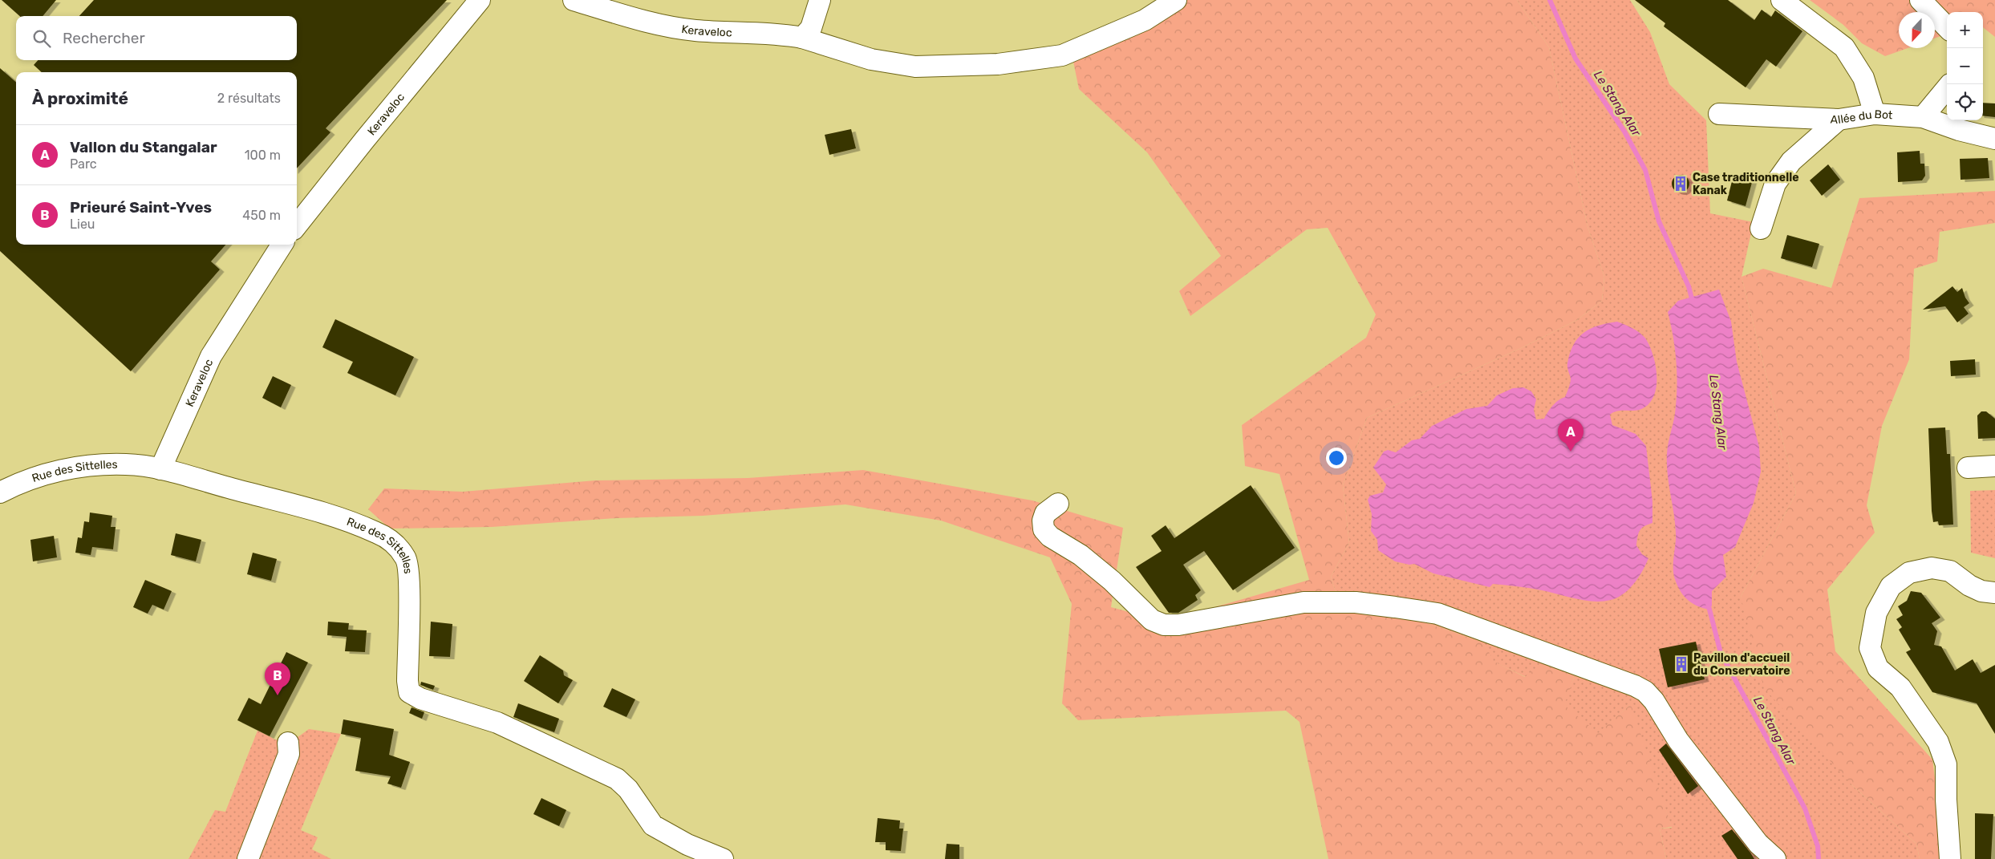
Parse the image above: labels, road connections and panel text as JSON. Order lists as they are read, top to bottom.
{
  "streets": {
    "street": ["Keraveloc", "Allée du Bot", "Rue des Sittelles"]
  },
  "crossings": [
    ["Keraveloc", "Rue des Sittelles"]
  ],
  "water": ["Le Stang Alar"],
  "places": {
    "building": ["Case traditionnelle Kanak", "Pavillon d'accueil du Conservatoire"]
  },
  "north": "bottom",
  "page": {
    "map_buttons": ["+", "−"],
    "search": "Rechercher",
    "heading": ["À proximité", "2 résultats"],
    "list": [
      {
        "mark": "A",
        "name": "Vallon du Stangalar",
        "note": "Parc",
        "value": "100 m"
      },
      {
        "mark": "B",
        "name": "Prieuré Saint-Yves",
        "note": "Lieu",
        "value": "450 m"
      }
    ],
    "pins": ["A", "B"]
  }
}
